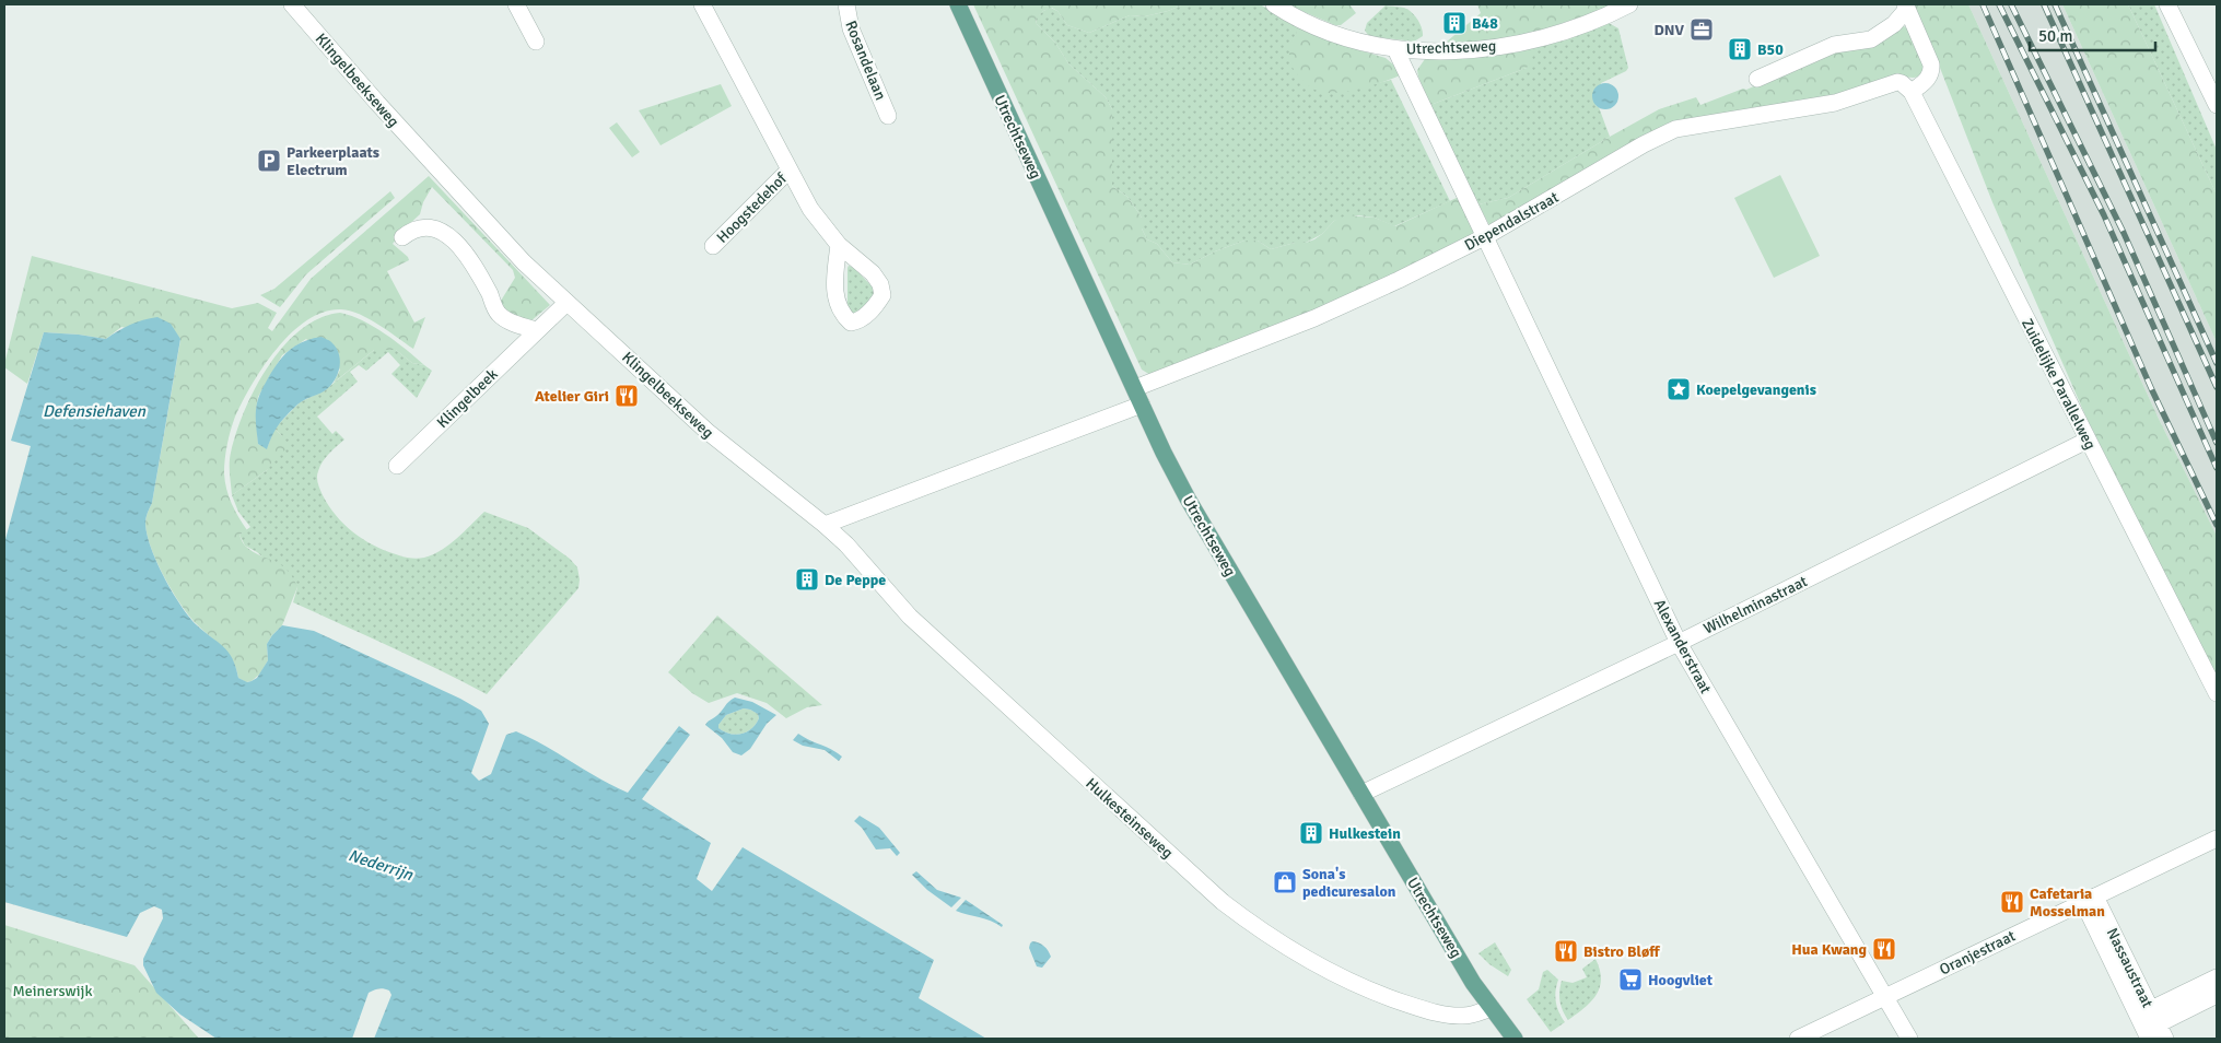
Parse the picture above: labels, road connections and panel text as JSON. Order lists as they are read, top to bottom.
{
  "streets": {
    "main road": ["Utrechtseweg"],
    "street": [
      "Rosandelaan",
      "Klingelbeekseweg",
      "Hoogstedehof",
      "Diependalstraat",
      "Zuidelijke Parallelweg",
      "Klingelbeek",
      "Wilhelminastraat",
      "Alexanderstraat",
      "Hulkesteinseweg",
      "Oranjestraat",
      "Nassaustraat"
    ]
  },
  "crossings": [
    ["Utrechtseweg", "Diependalstraat"],
    ["Utrechtseweg", "Wilhelminastraat"],
    ["Utrechtseweg", "Alexanderstraat"],
    ["Utrechtseweg", "Hulkesteinseweg"],
    ["Klingelbeekseweg", "Klingelbeek"],
    ["Klingelbeekseweg", "Hulkesteinseweg"],
    ["Diependalstraat", "Zuidelijke Parallelweg"],
    ["Diependalstraat", "Alexanderstraat"],
    ["Zuidelijke Parallelweg", "Wilhelminastraat"],
    ["Wilhelminastraat", "Alexanderstraat"],
    ["Alexanderstraat", "Oranjestraat"],
    ["Oranjestraat", "Nassaustraat"]
  ],
  "water": ["Defensiehaven", "Nederrijn"],
  "parks": ["Meinerswijk"],
  "places": {
    "building": [
      "B48",
      "B50",
      "De Peppe",
      "Hulkestein"
    ],
    "office": ["DNV"],
    "parking": ["Parkeerplaats Electrum"],
    "place": ["Koepelgevangenis"],
    "restaurant": [
      "Atelier Giri",
      "Cafetaria Mosselman",
      "Hua Kwang",
      "Bistro Bløff"
    ],
    "shop": ["Sona's pedicuresalon"],
    "supermarket": ["Hoogvliet"]
  },
  "scale_bar": "50 m"
}
